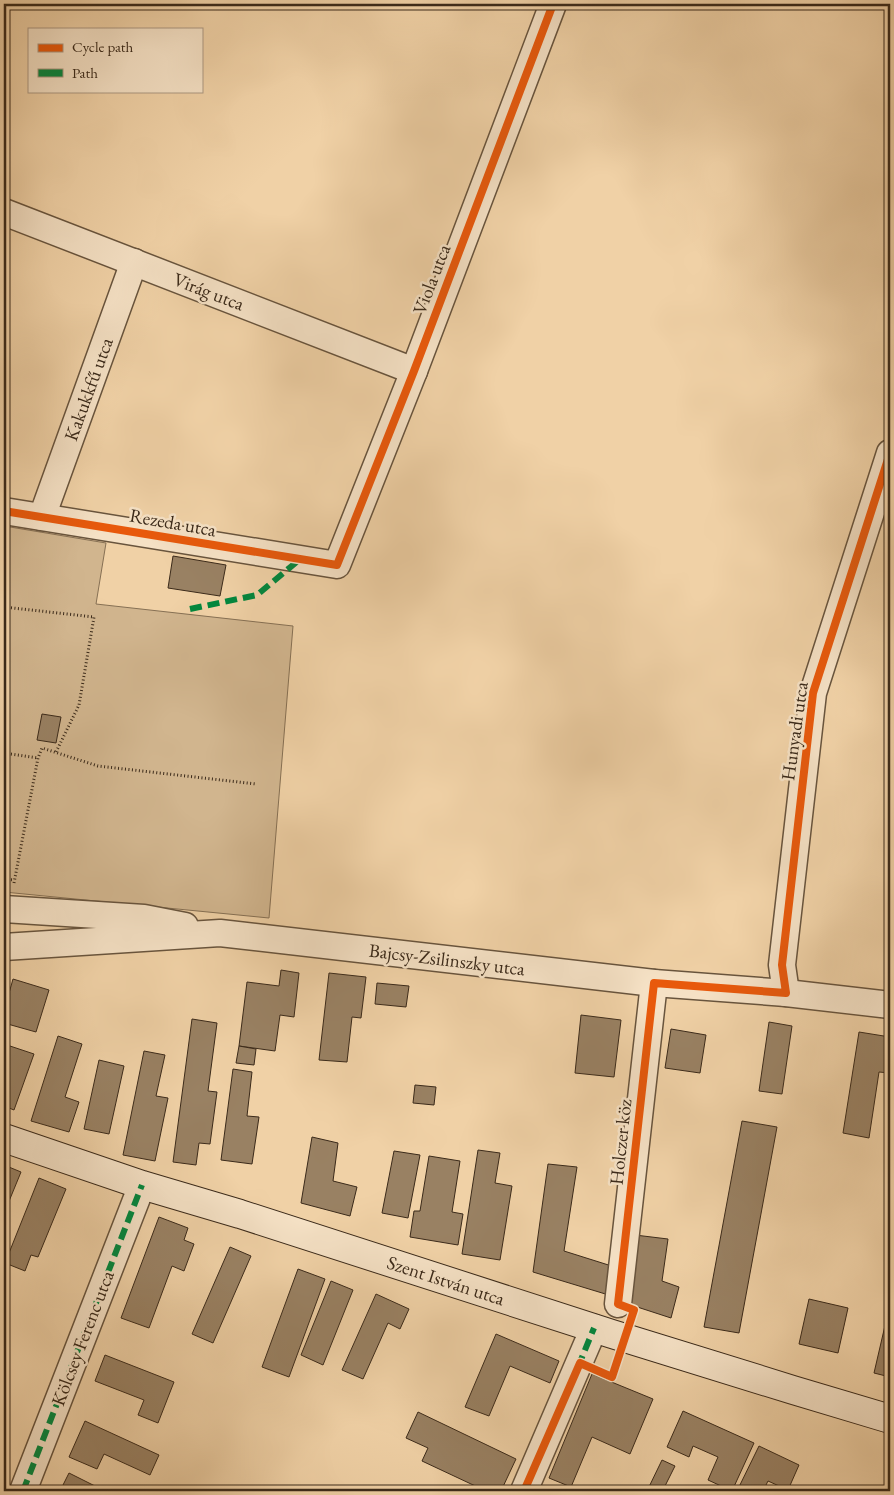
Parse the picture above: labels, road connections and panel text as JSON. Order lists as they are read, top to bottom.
{
  "streets": {
    "main road": ["Szent István utca"],
    "street": [
      "Viola utca",
      "Virág utca",
      "Kakukkfű utca",
      "Rezeda utca",
      "Hunyadi utca",
      "Bajcsy-Zsilinszky utca",
      "Holczer köz",
      "Kölcsey Ferenc utca"
    ]
  },
  "crossings": [
    ["Viola utca", "Virág utca"],
    ["Viola utca", "Rezeda utca"],
    ["Virág utca", "Kakukkfű utca"],
    ["Kakukkfű utca", "Rezeda utca"],
    ["Hunyadi utca", "Bajcsy-Zsilinszky utca"],
    ["Bajcsy-Zsilinszky utca", "Holczer köz"],
    ["Szent István utca", "Kölcsey Ferenc utca"]
  ],
  "legend": ["Cycle path", "Path"]
}
